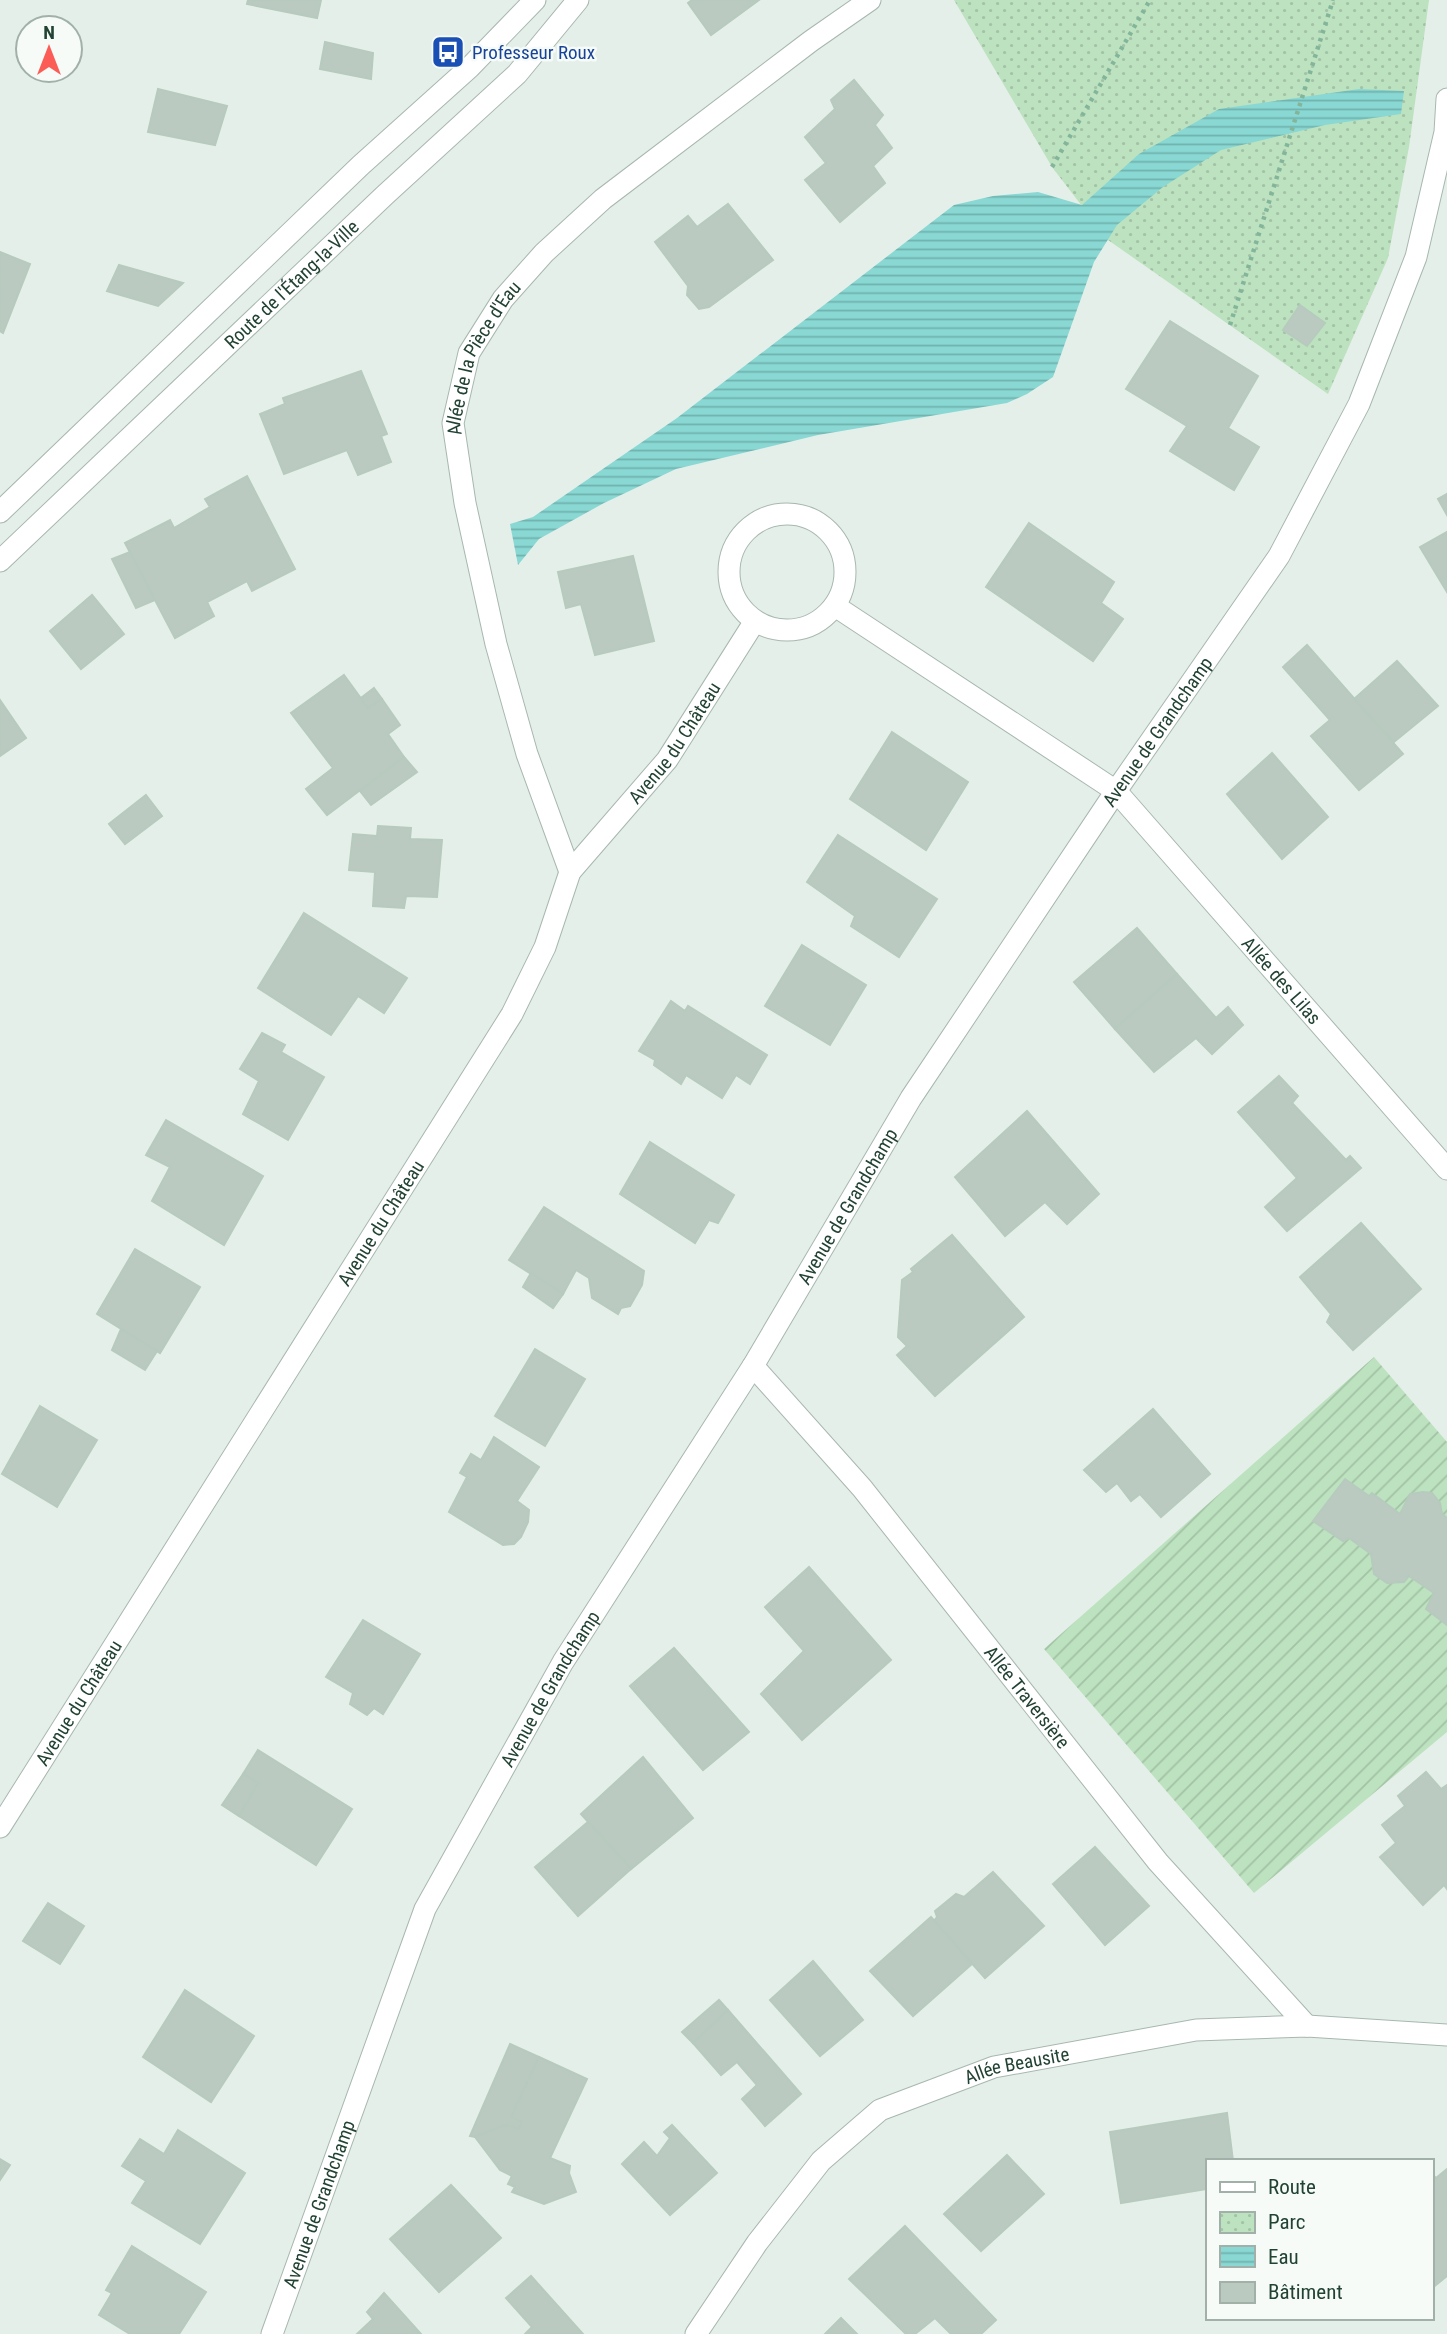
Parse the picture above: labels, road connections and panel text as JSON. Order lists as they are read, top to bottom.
{
  "streets": {
    "street": [
      "Route de l'Étang-la-Ville",
      "Allée de la Pièce d'Eau",
      "Avenue de Grandchamp",
      "Avenue du Château",
      "Allée des Lilas",
      "Allée Traversière",
      "Allée Beausite"
    ]
  },
  "crossings": [
    ["Allée de la Pièce d'Eau", "Avenue du Château"],
    ["Avenue de Grandchamp", "Allée des Lilas"],
    ["Avenue de Grandchamp", "Allée Traversière"],
    ["Avenue du Château", "Allée des Lilas"],
    ["Allée Traversière", "Allée Beausite"]
  ],
  "places": {
    "bus stop": ["Professeur Roux"]
  },
  "legend": [
    "Route",
    "Parc",
    "Eau",
    "Bâtiment"
  ],
  "north": "top"
}
